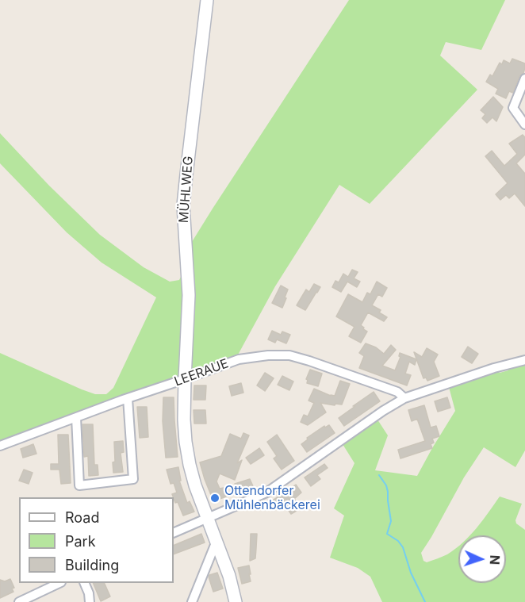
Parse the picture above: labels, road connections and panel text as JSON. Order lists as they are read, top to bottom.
{
  "streets": {
    "street": ["MÜHLWEG", "LEERAUE"]
  },
  "crossings": [
    ["MÜHLWEG", "LEERAUE"]
  ],
  "places": ["Ottendorfer Mühlenbäckerei"],
  "legend": ["Road", "Park", "Building"],
  "north": "right"
}
